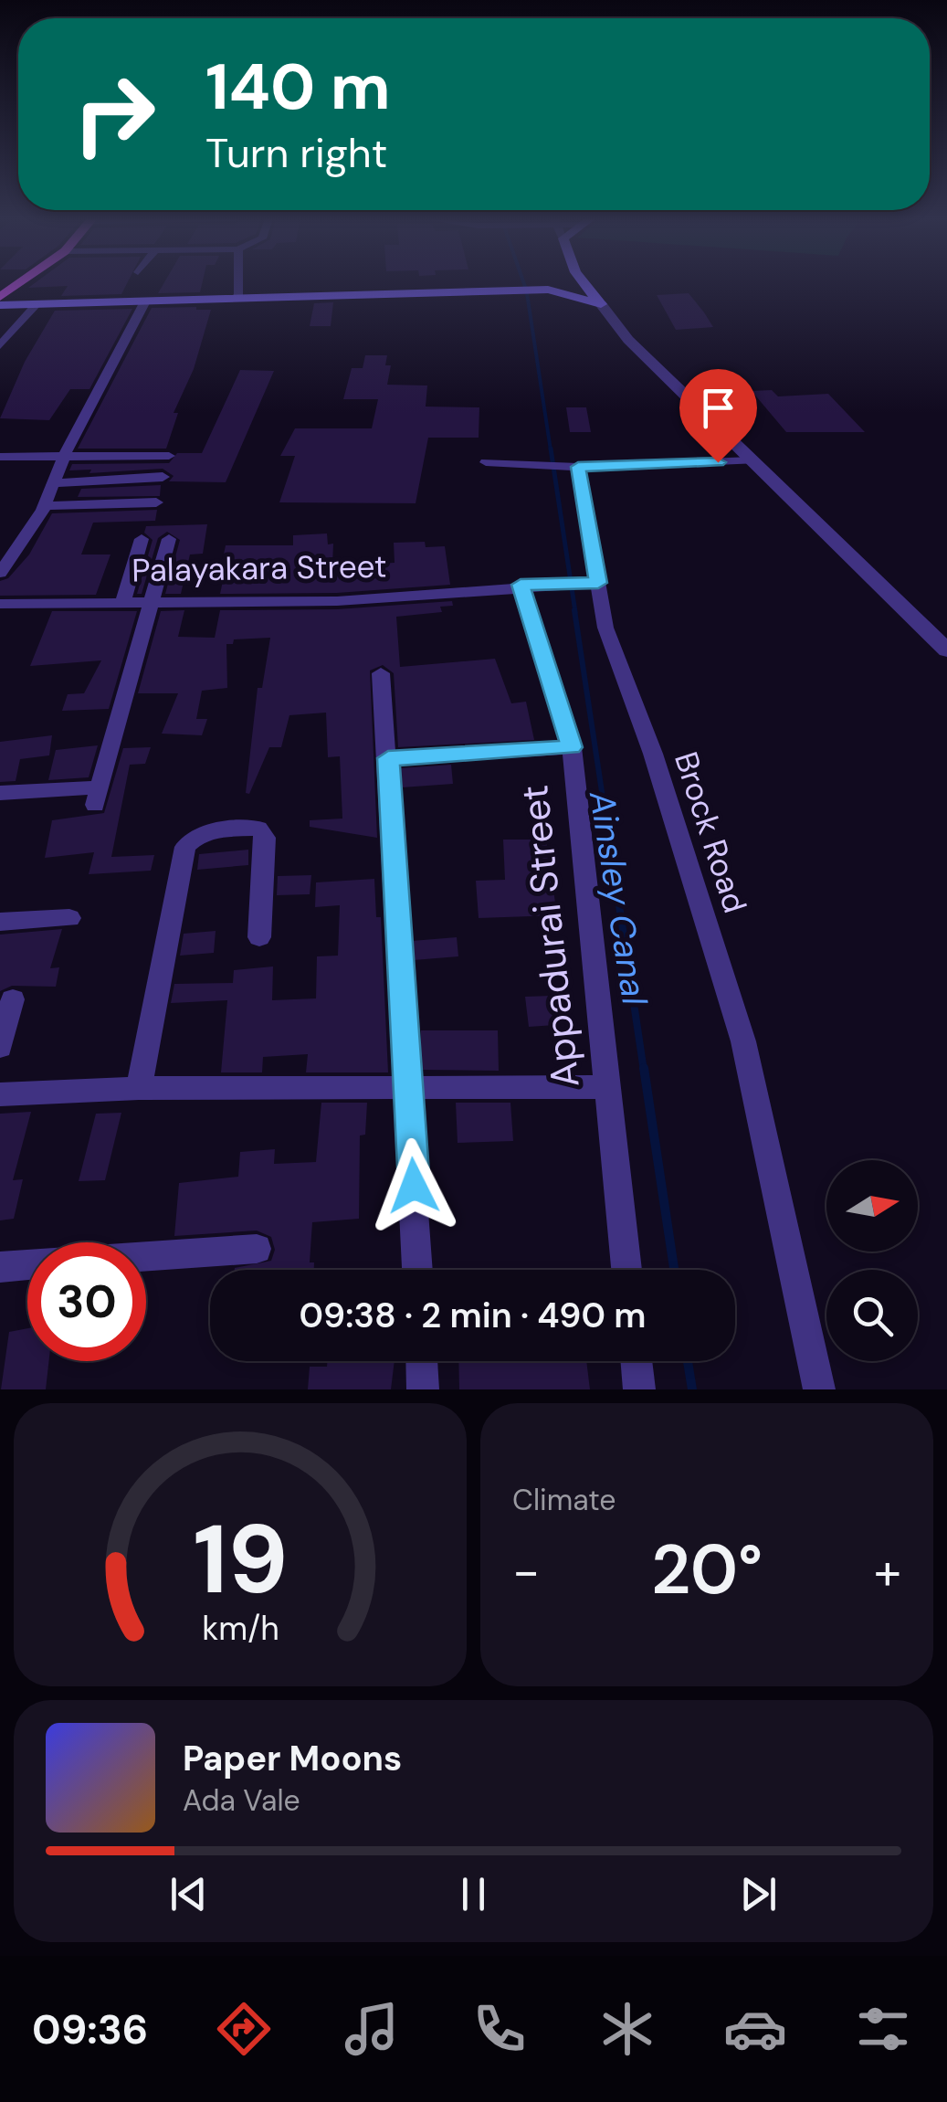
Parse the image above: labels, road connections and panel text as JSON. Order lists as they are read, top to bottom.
{
  "streets": {
    "street": ["Palayakara Street", "Brock Road", "Appadurai Street"]
  },
  "crossings": [
    ["Palayakara Street", "Brock Road"],
    ["Palayakara Street", "Appadurai Street"]
  ],
  "water": ["Ainsley Canal"],
  "north": "right",
  "page": {
    "turn": ["140 m", "Turn right"],
    "limit": "30",
    "trip": "09:38 · 2 min · 490 m",
    "tile": "Climate",
    "heat": ["−", "20°", "+"],
    "song": ["Paper Moons", "Ada Vale"],
    "tabs": "09:36",
    "gauge": ["19", "km/h"]
  }
}
